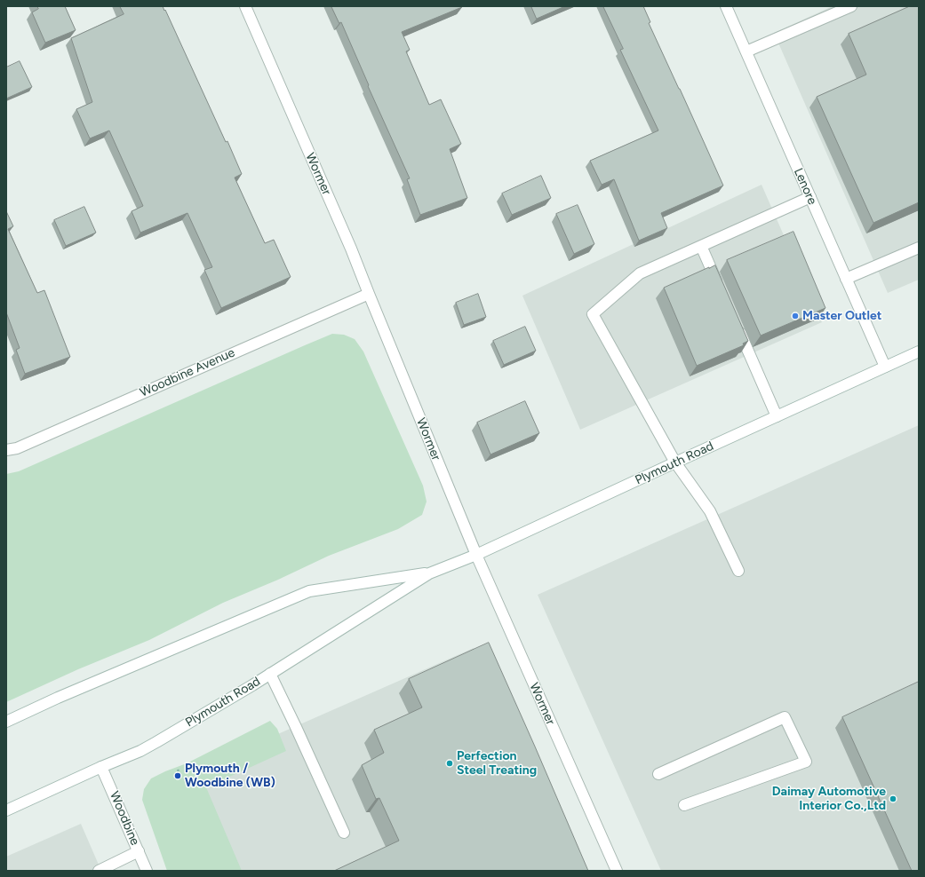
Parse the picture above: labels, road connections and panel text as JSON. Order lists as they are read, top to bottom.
{
  "streets": {
    "street": [
      "Wormer",
      "Lenore",
      "Woodbine Avenue",
      "Plymouth Road",
      "Woodbine"
    ]
  },
  "crossings": [
    ["Wormer", "Woodbine Avenue"],
    ["Wormer", "Plymouth Road"],
    ["Lenore", "Plymouth Road"],
    ["Plymouth Road", "Woodbine"]
  ],
  "places": [
    "Master Outlet",
    "Perfection Steel Treating",
    "Plymouth / Woodbine (WB)",
    "Daimay Automotive Interior Co.,Ltd"
  ]
}
